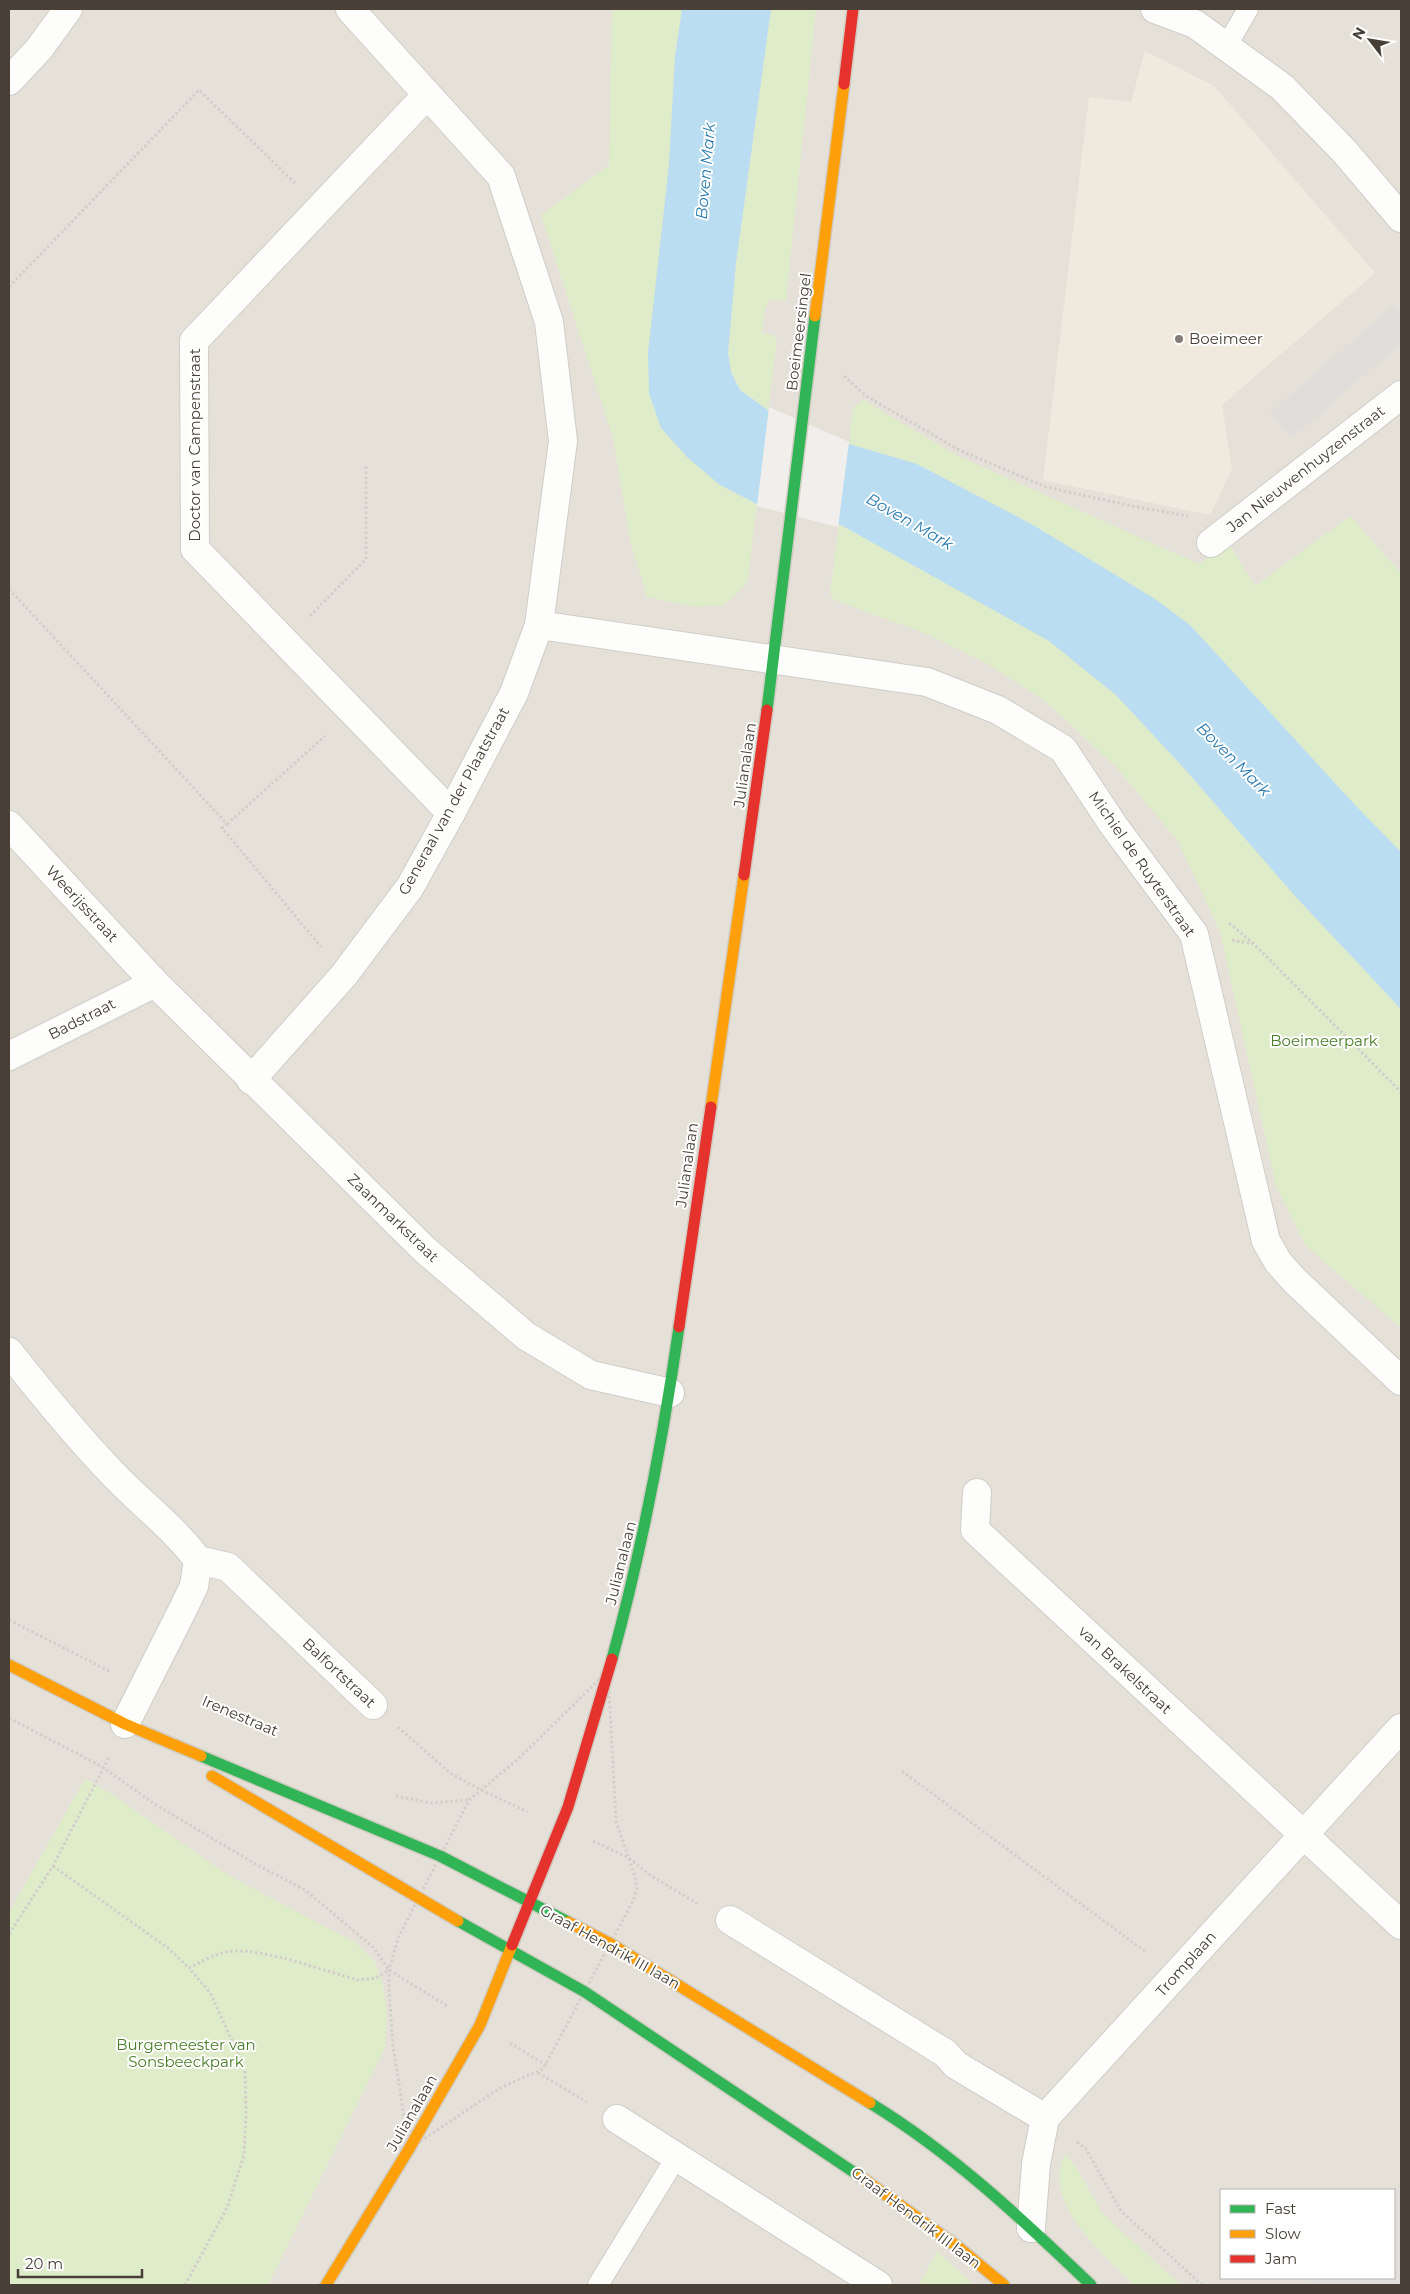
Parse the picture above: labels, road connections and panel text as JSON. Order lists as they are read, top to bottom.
{
  "streets": {
    "main road": ["Boeimeersingel", "Julianalaan", "Graaf Hendrik III laan"],
    "street": [
      "Doctor van Campenstraat",
      "Jan Nieuwenhuyzenstraat",
      "Generaal van der Plaatstraat",
      "Michiel de Ruyterstraat",
      "Weerijsstraat",
      "Badstraat",
      "Zaanmarkstraat",
      "van Brakelstraat",
      "Balfortstraat",
      "Tromplaan"
    ]
  },
  "crossings": [
    ["Boeimeersingel", "Julianalaan"],
    ["Boeimeersingel", "Michiel de Ruyterstraat"],
    ["Doctor van Campenstraat", "Generaal van der Plaatstraat"],
    ["Julianalaan", "Michiel de Ruyterstraat"],
    ["Julianalaan", "Zaanmarkstraat"],
    ["Julianalaan", "Balfortstraat"],
    ["Julianalaan", "Graaf Hendrik III laan"],
    ["Generaal van der Plaatstraat", "Zaanmarkstraat"],
    ["Weerijsstraat", "Badstraat"],
    ["Weerijsstraat", "Zaanmarkstraat"],
    ["Badstraat", "Zaanmarkstraat"],
    ["van Brakelstraat", "Tromplaan"]
  ],
  "water": ["Boven Mark"],
  "parks": ["Boeimeerpark", "Burgemeester van Sonsbeeckpark"],
  "places": ["Boeimeer"],
  "legend": ["Fast", "Slow", "Jam"],
  "scale_bar": "20 m",
  "north": "top left"
}
